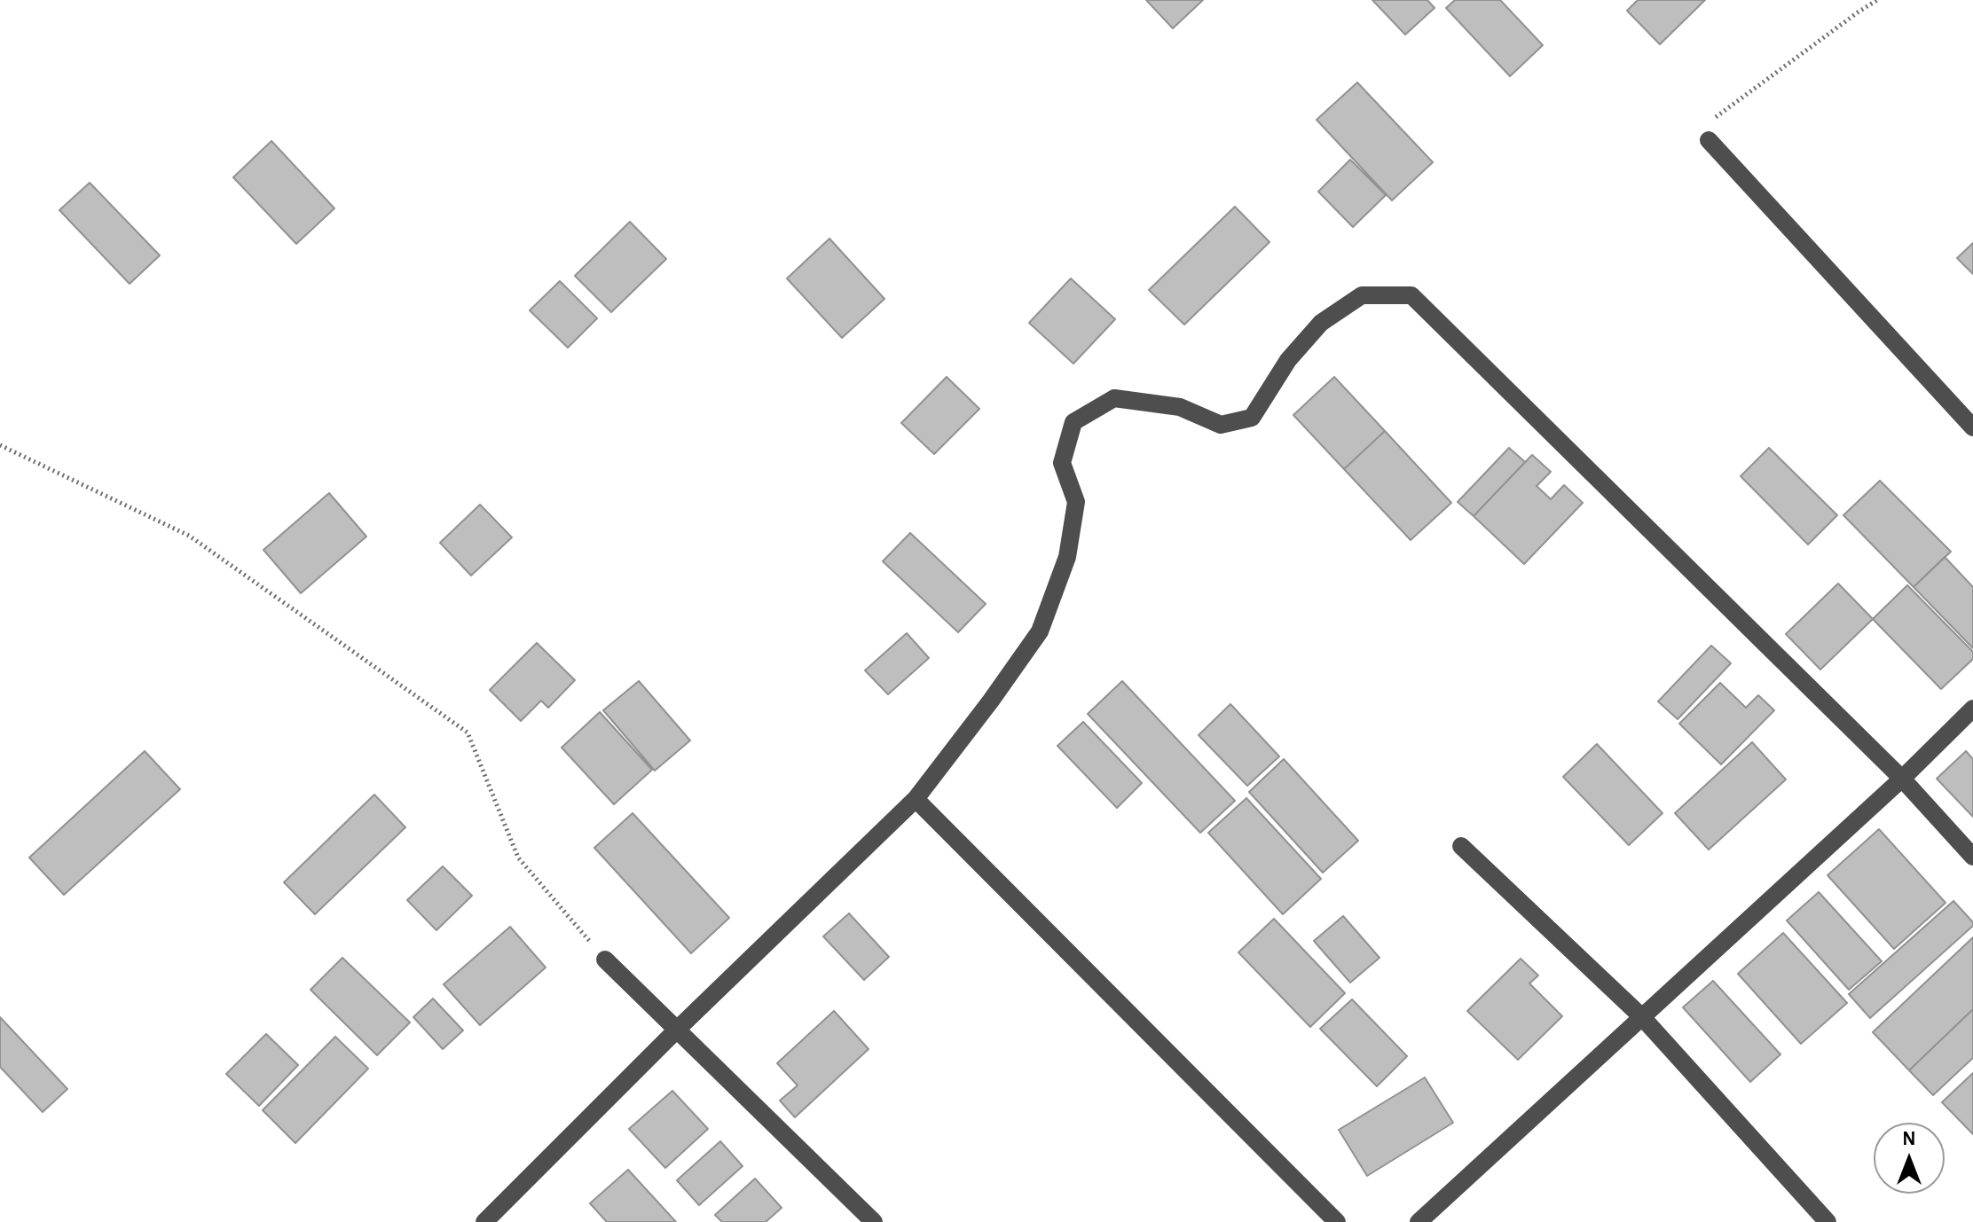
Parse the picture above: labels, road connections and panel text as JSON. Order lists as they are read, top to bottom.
{
  "north": "top"
}
